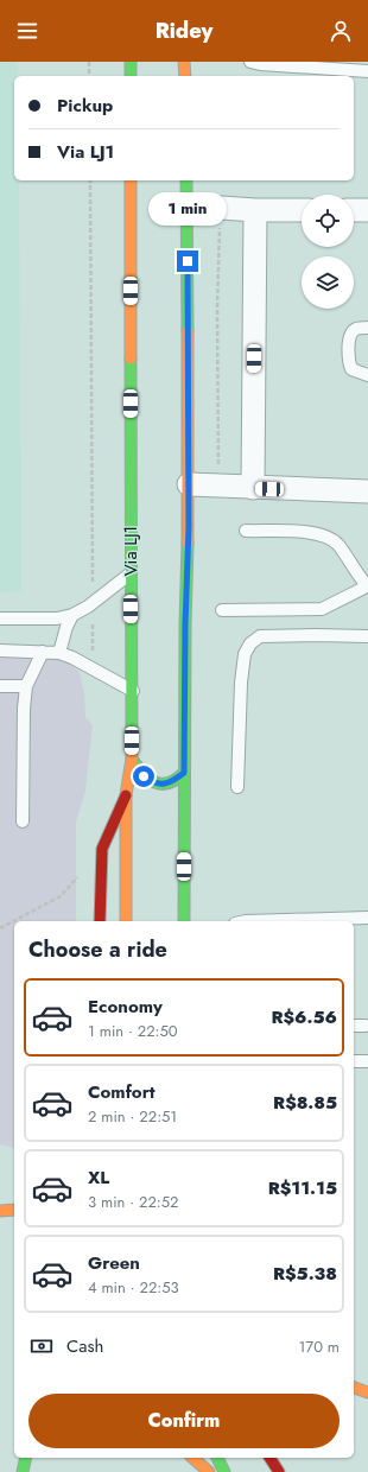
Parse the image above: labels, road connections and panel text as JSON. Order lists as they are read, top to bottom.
{
  "streets": {
    "main road": ["Via LJ1"]
  },
  "page": {
    "header": "Ridey",
    "banner": ["Pickup", "Via LJ1"],
    "bubble": "1 min",
    "heading": "Choose a ride",
    "list": [
      {
        "name": "Economy",
        "note": "1 min · 22:50",
        "value": "R$6.56"
      },
      {
        "name": "Comfort",
        "note": "2 min · 22:51",
        "value": "R$8.85"
      },
      {
        "name": "XL",
        "note": "3 min · 22:52",
        "value": "R$11.15"
      },
      {
        "name": "Green",
        "note": "4 min · 22:53",
        "value": "R$5.38"
      }
    ],
    "pay": ["Cash", "170 m"],
    "buttons": "Confirm"
  }
}
